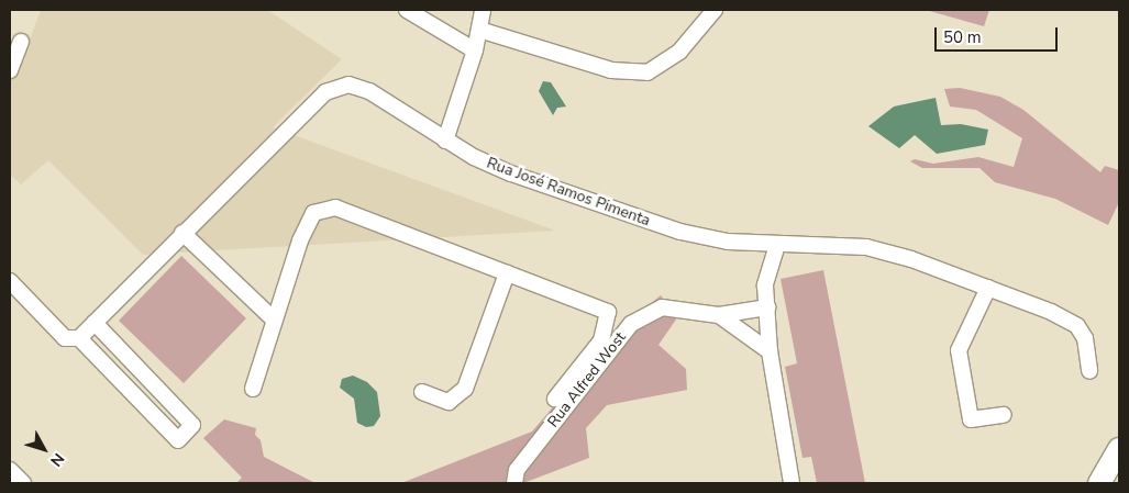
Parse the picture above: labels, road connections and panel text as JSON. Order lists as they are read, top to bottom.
{
  "streets": {
    "street": ["Rua José Ramos Pimenta", "Rua Alfred Wost"]
  },
  "scale_bar": "50 m",
  "north": "bottom right"
}
